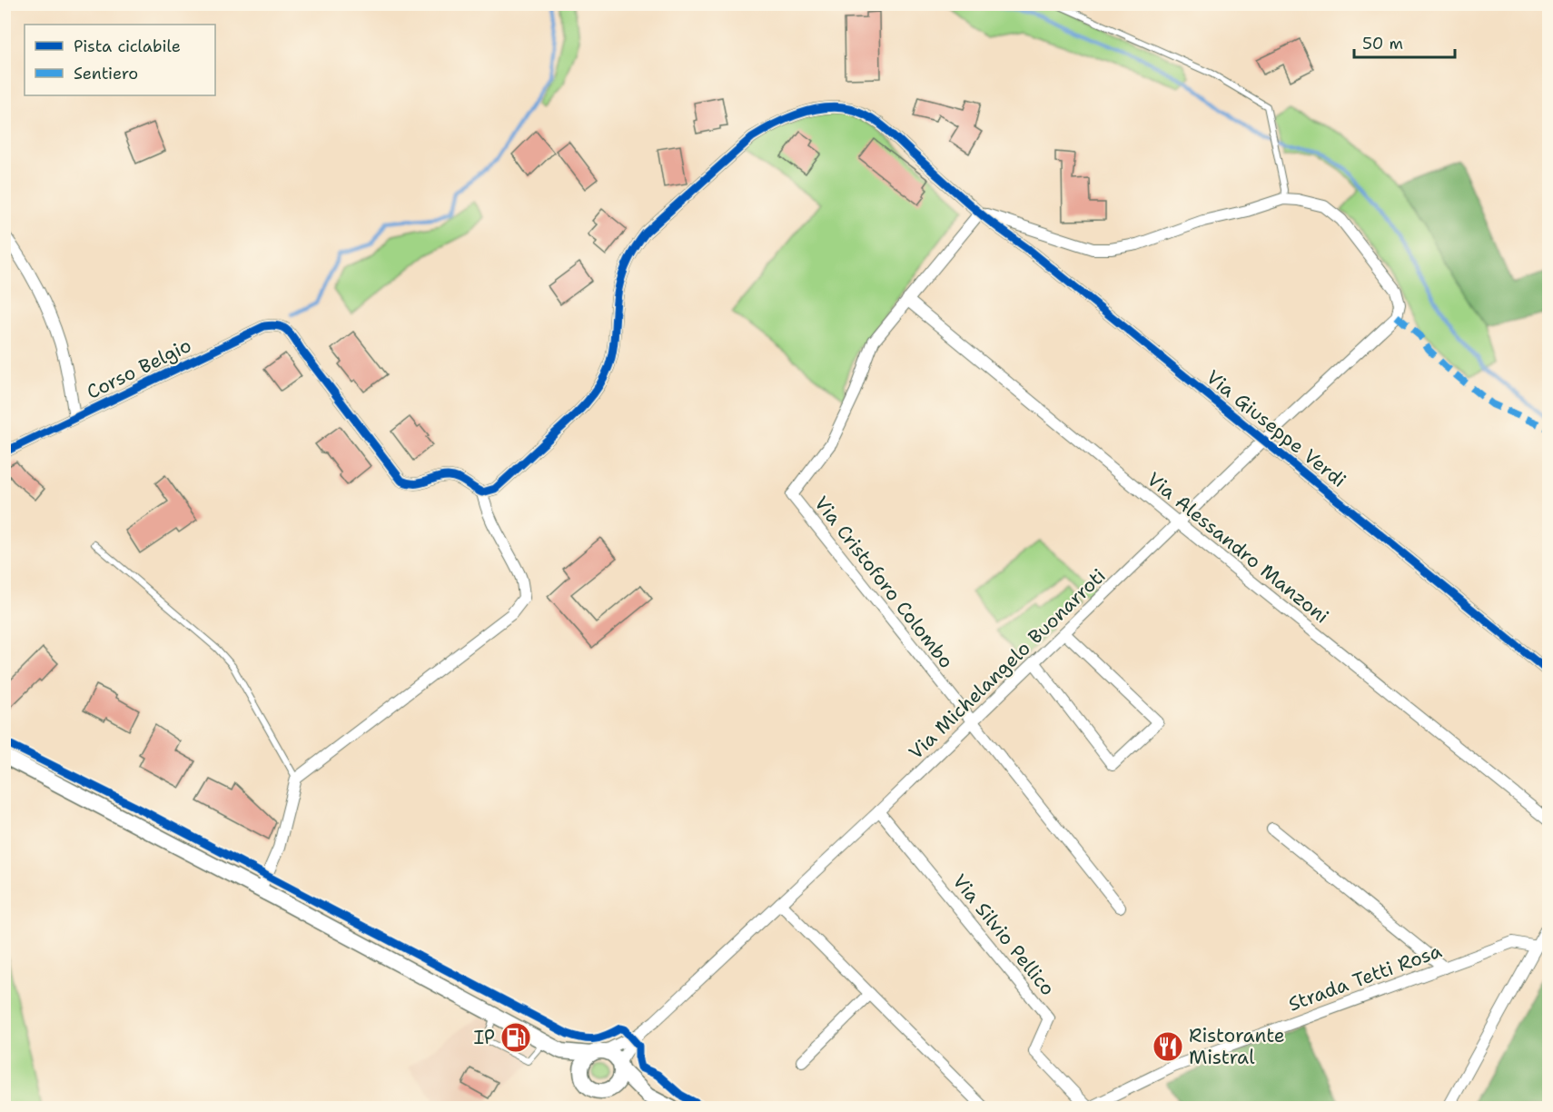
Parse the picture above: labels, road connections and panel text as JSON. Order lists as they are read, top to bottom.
{
  "streets": {
    "street": [
      "Corso Belgio",
      "Via Giuseppe Verdi",
      "Via Alessandro Manzoni",
      "Via Cristoforo Colombo",
      "Via Michelangelo Buonarroti",
      "Via Silvio Pellico",
      "Strada Tetti Rosa"
    ]
  },
  "crossings": [
    ["Via Giuseppe Verdi", "Via Cristoforo Colombo"],
    ["Via Giuseppe Verdi", "Via Michelangelo Buonarroti"],
    ["Via Alessandro Manzoni", "Via Cristoforo Colombo"],
    ["Via Alessandro Manzoni", "Via Michelangelo Buonarroti"],
    ["Via Cristoforo Colombo", "Via Michelangelo Buonarroti"],
    ["Via Michelangelo Buonarroti", "Via Silvio Pellico"],
    ["Via Silvio Pellico", "Strada Tetti Rosa"]
  ],
  "places": {
    "fuel station": ["IP"],
    "restaurant": ["Ristorante Mistral"]
  },
  "legend": ["Pista ciclabile", "Sentiero"],
  "scale_bar": "50 m"
}
